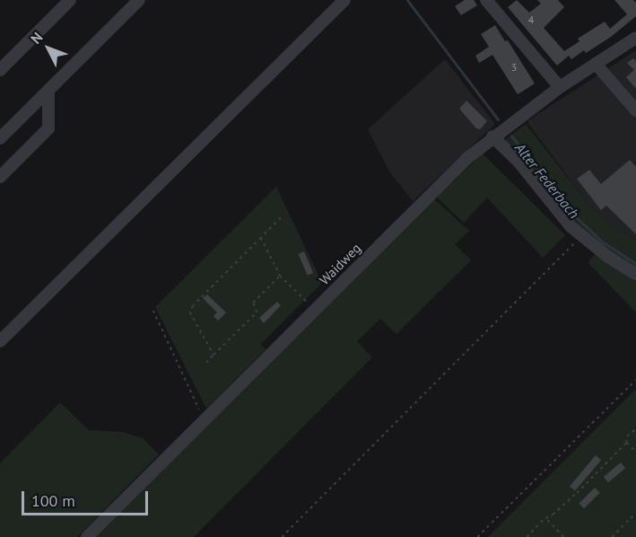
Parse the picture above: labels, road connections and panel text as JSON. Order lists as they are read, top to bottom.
{
  "streets": {
    "street": ["Waidweg"]
  },
  "water": ["Alter Federbach"],
  "house_numbers": ["4", "3"],
  "scale_bar": "100 m",
  "north": "top left"
}
